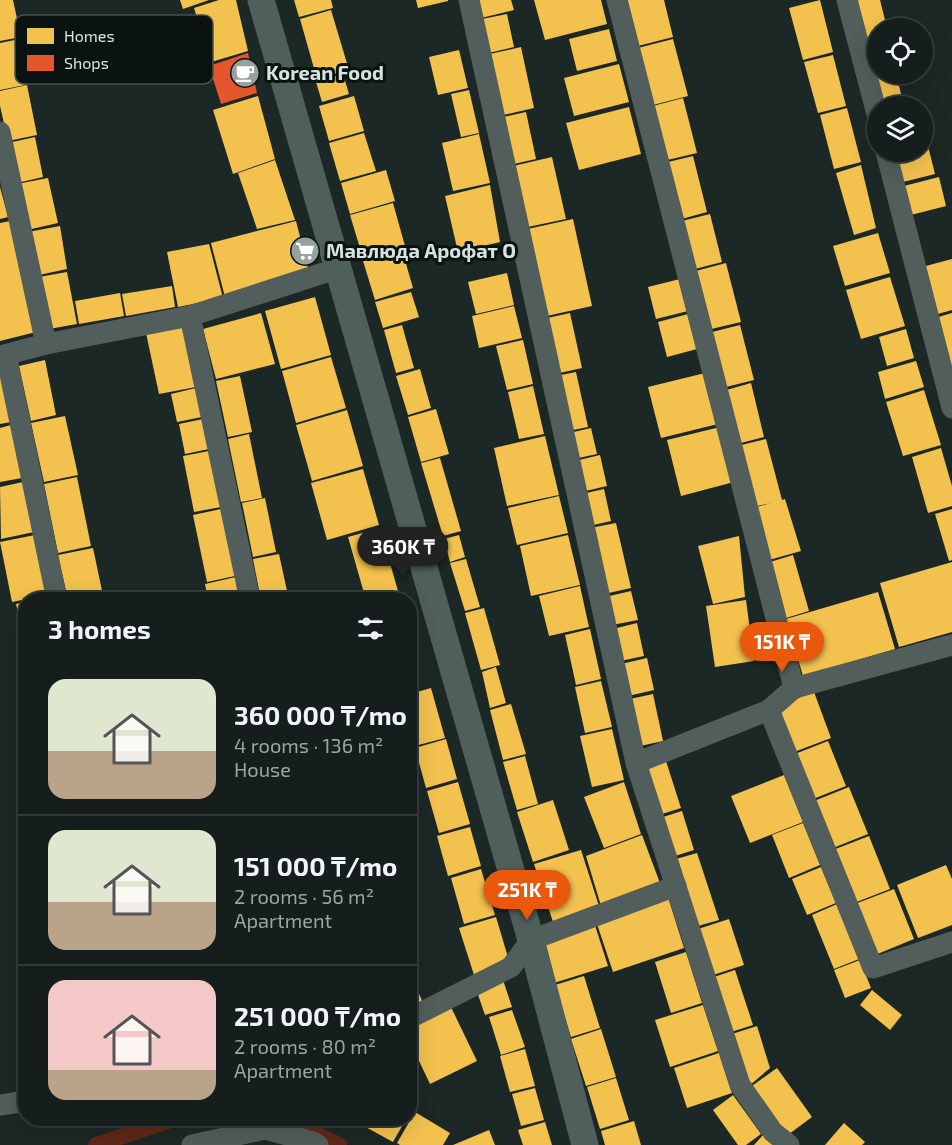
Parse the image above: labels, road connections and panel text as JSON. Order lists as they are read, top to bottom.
{
  "places": {
    "cafe": ["Korean Food"],
    "supermarket": ["Мавлюда Арофат О"]
  },
  "legend": ["Homes", "Shops"],
  "page": {
    "price": ["360K ₸", "151K ₸", "251K ₸"],
    "heading": "3 homes",
    "list": [
      {
        "name": "360 000 ₸/mo",
        "note": "4 rooms · 136 m² · House"
      },
      {
        "name": "151 000 ₸/mo",
        "note": "2 rooms · 56 m² · Apartment"
      },
      {
        "name": "251 000 ₸/mo",
        "note": "2 rooms · 80 m² · Apartment"
      }
    ]
  }
}
